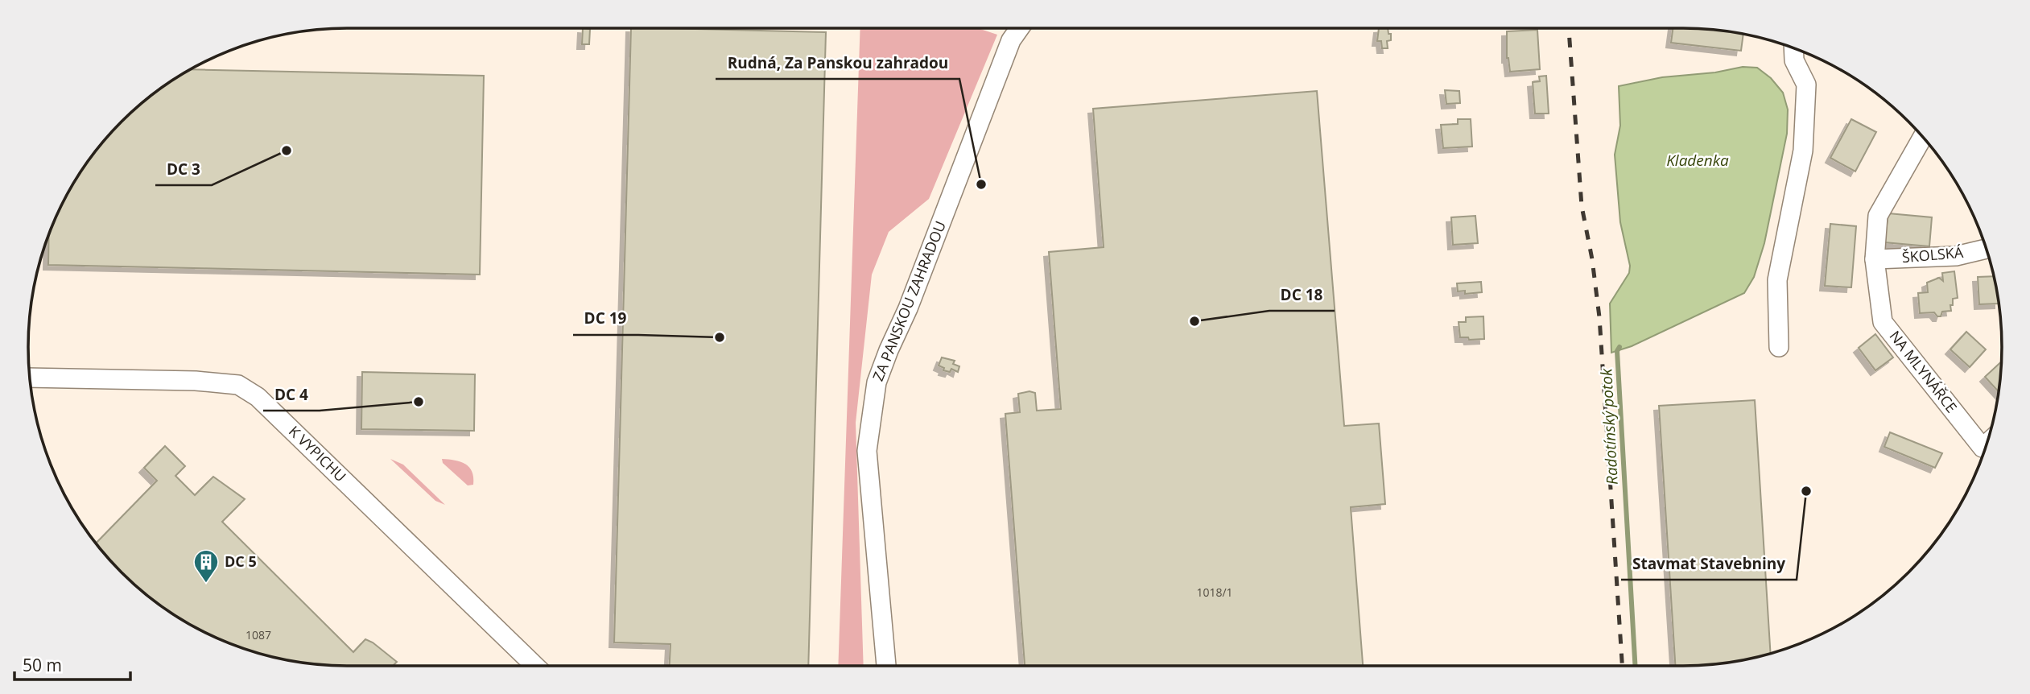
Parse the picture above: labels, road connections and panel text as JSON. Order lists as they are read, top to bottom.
{
  "streets": {
    "street": [
      "ŠKOLSKÁ",
      "ZA PANSKOU ZAHRADOU",
      "NA MLYNÁŘCE",
      "K VYPICHU"
    ]
  },
  "crossings": [
    ["ŠKOLSKÁ", "NA MLYNÁŘCE"]
  ],
  "water": ["Kladenka", "Radotínský potok"],
  "places": {
    "other": [
      "DC 3",
      "Rudná, Za Panskou zahradou",
      "DC 18",
      "DC 19",
      "DC 4",
      "Stavmat Stavebniny"
    ],
    "building": ["DC 5"]
  },
  "house_numbers": ["1018/1", "1087"],
  "scale_bar": "50 m"
}
